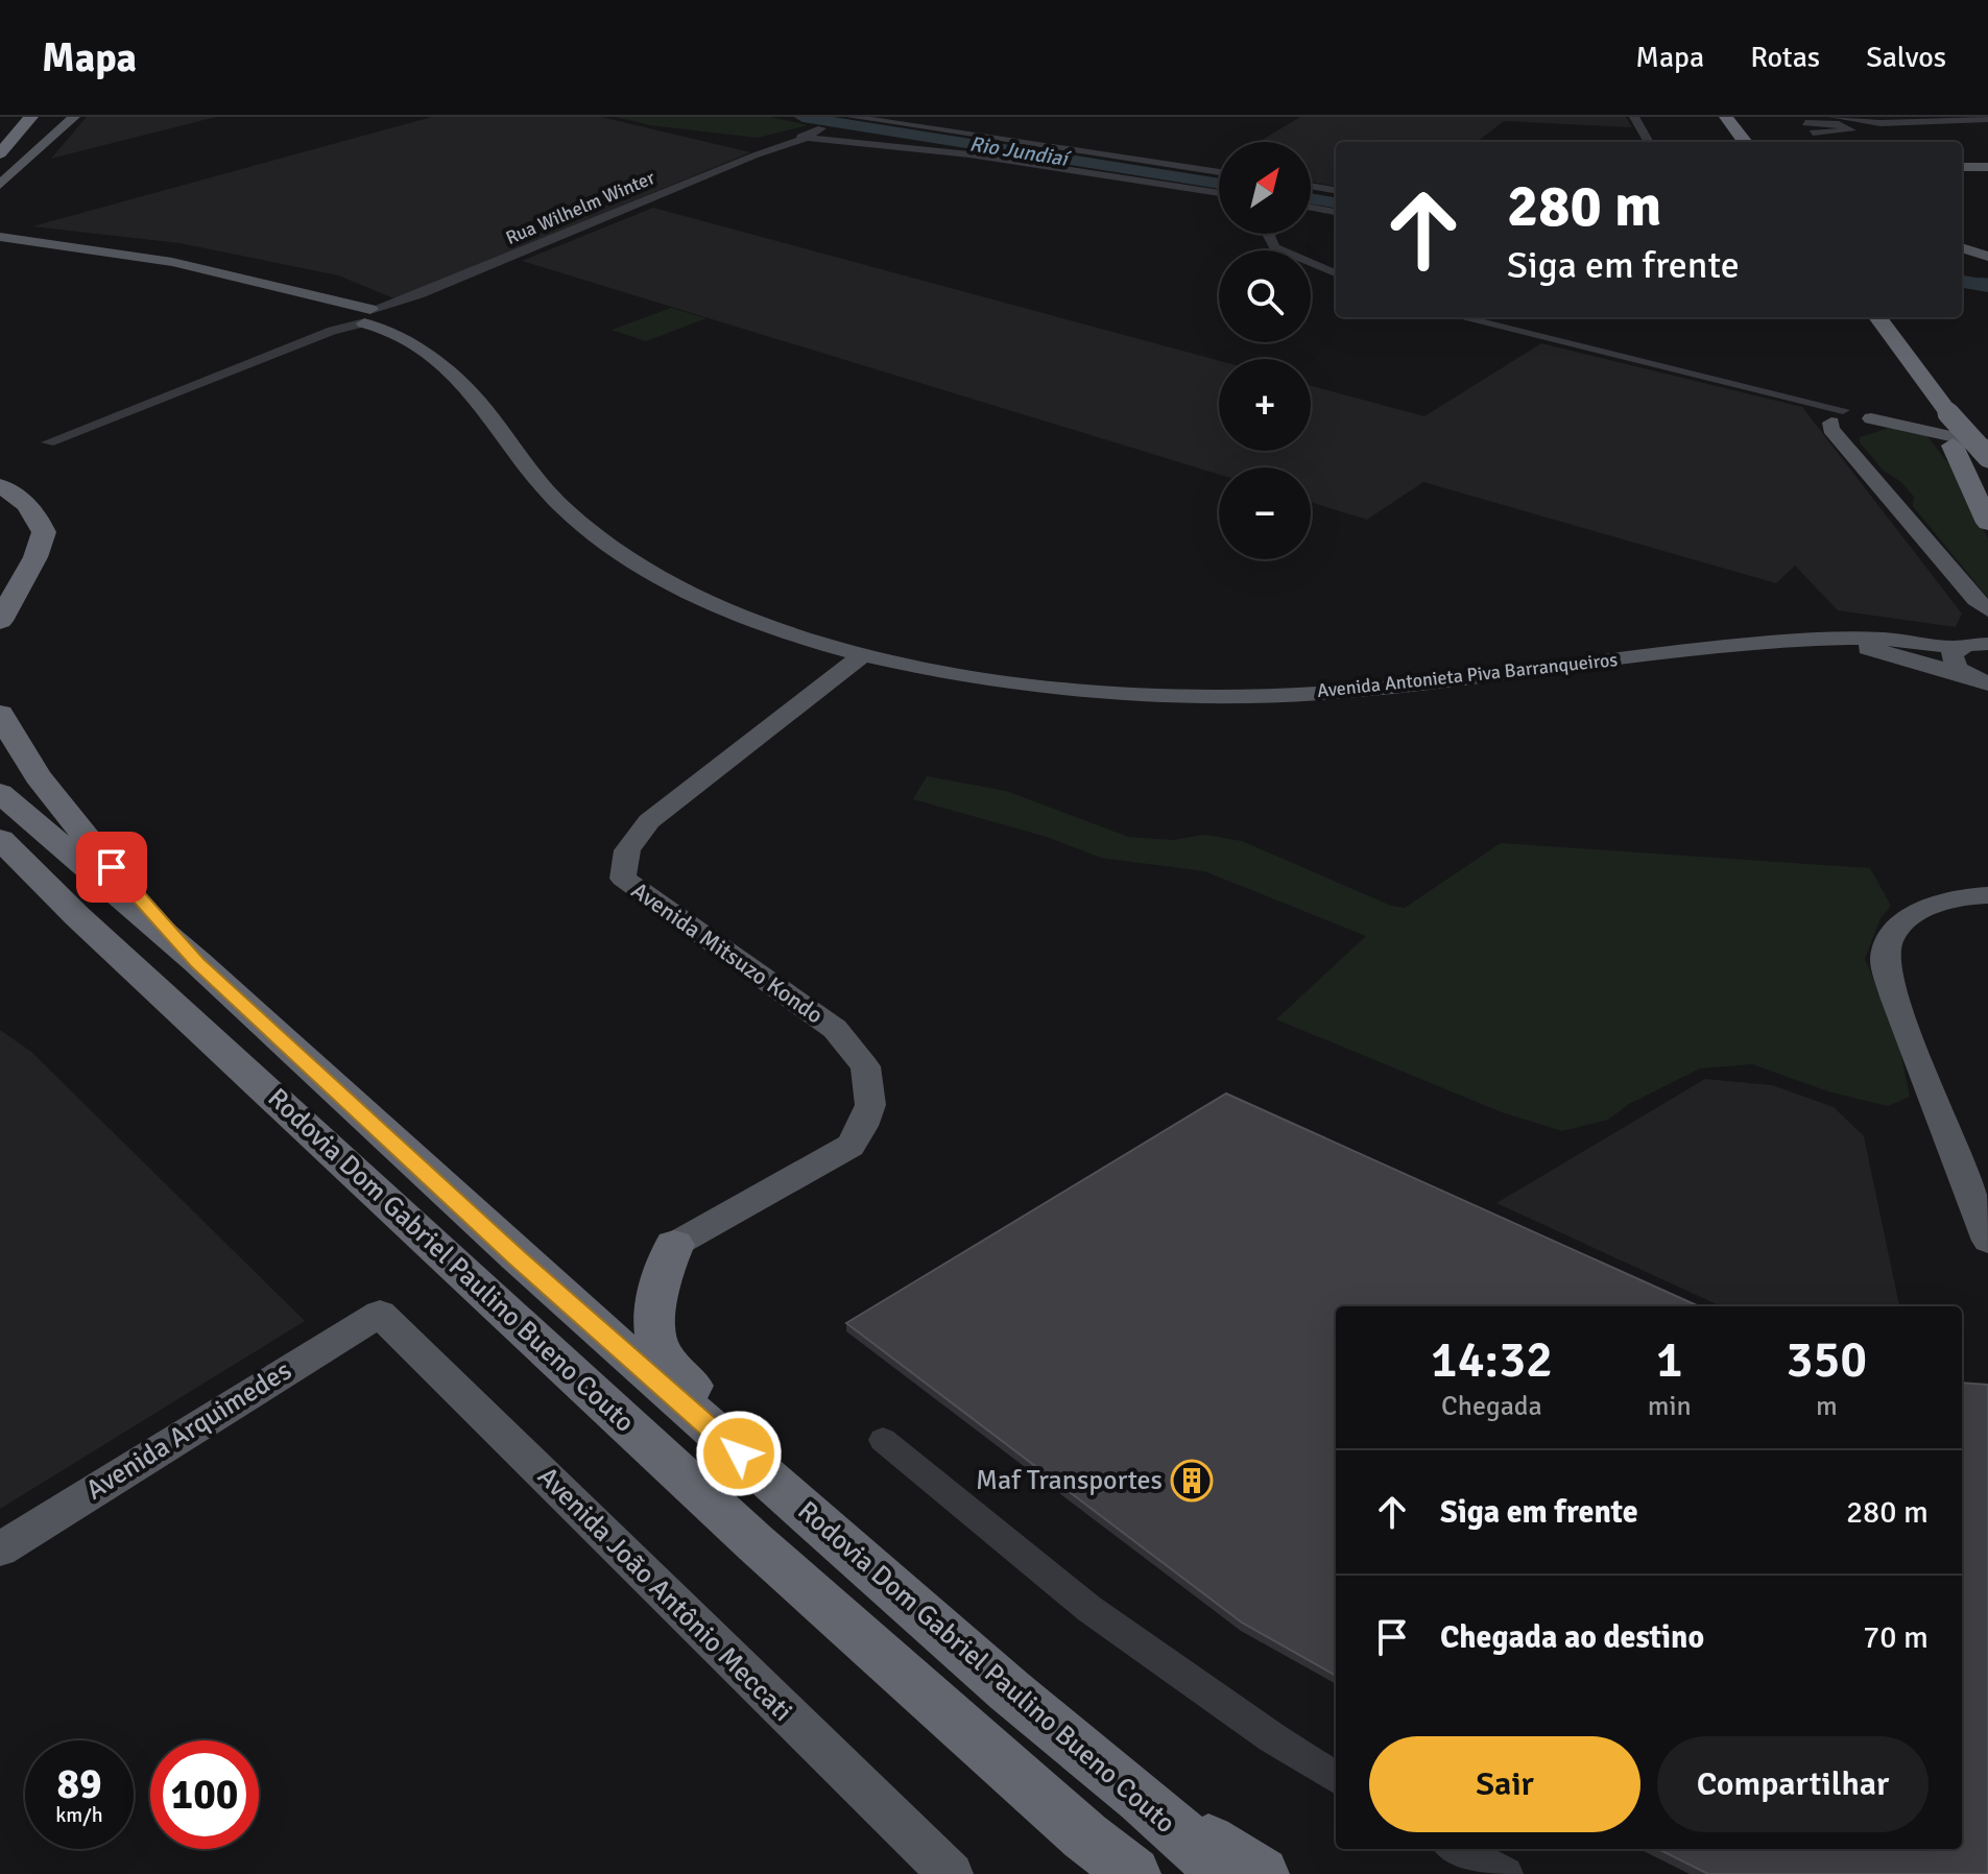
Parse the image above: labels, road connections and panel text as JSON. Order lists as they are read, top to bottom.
{
  "streets": {
    "highway": ["Rodovia Dom Gabriel Paulino Bueno Couto"],
    "main road": [
      "Avenida Antonieta Piva Barranqueiros",
      "Avenida Mitsuzo Kondo",
      "Avenida Arquimedes",
      "Avenida João Antônio Meccati"
    ],
    "street": ["Rua Wilhelm Winter"]
  },
  "crossings": [
    ["Rua Wilhelm Winter", "Avenida Antonieta Piva Barranqueiros"],
    ["Avenida Antonieta Piva Barranqueiros", "Avenida Mitsuzo Kondo"],
    ["Avenida Arquimedes", "Avenida João Antônio Meccati"]
  ],
  "water": ["Rio Jundiaí"],
  "places": {
    "building": ["Maf Transportes"]
  },
  "north": "top right",
  "page": {
    "header": "Mapa",
    "nav": ["Mapa", "Rotas", "Salvos"],
    "map_buttons": ["+", "−"],
    "turn": ["280 m", "Siga em frente"],
    "eta": [
      "14:32",
      "Chegada",
      "1",
      "min",
      "350",
      "m"
    ],
    "list": [
      {
        "name": "Siga em frente",
        "value": "280 m"
      },
      {
        "name": "Chegada ao destino",
        "value": "70 m"
      }
    ],
    "buttons": ["Sair", "Compartilhar"],
    "speed": "89 km/h",
    "limit": "100"
  }
}
